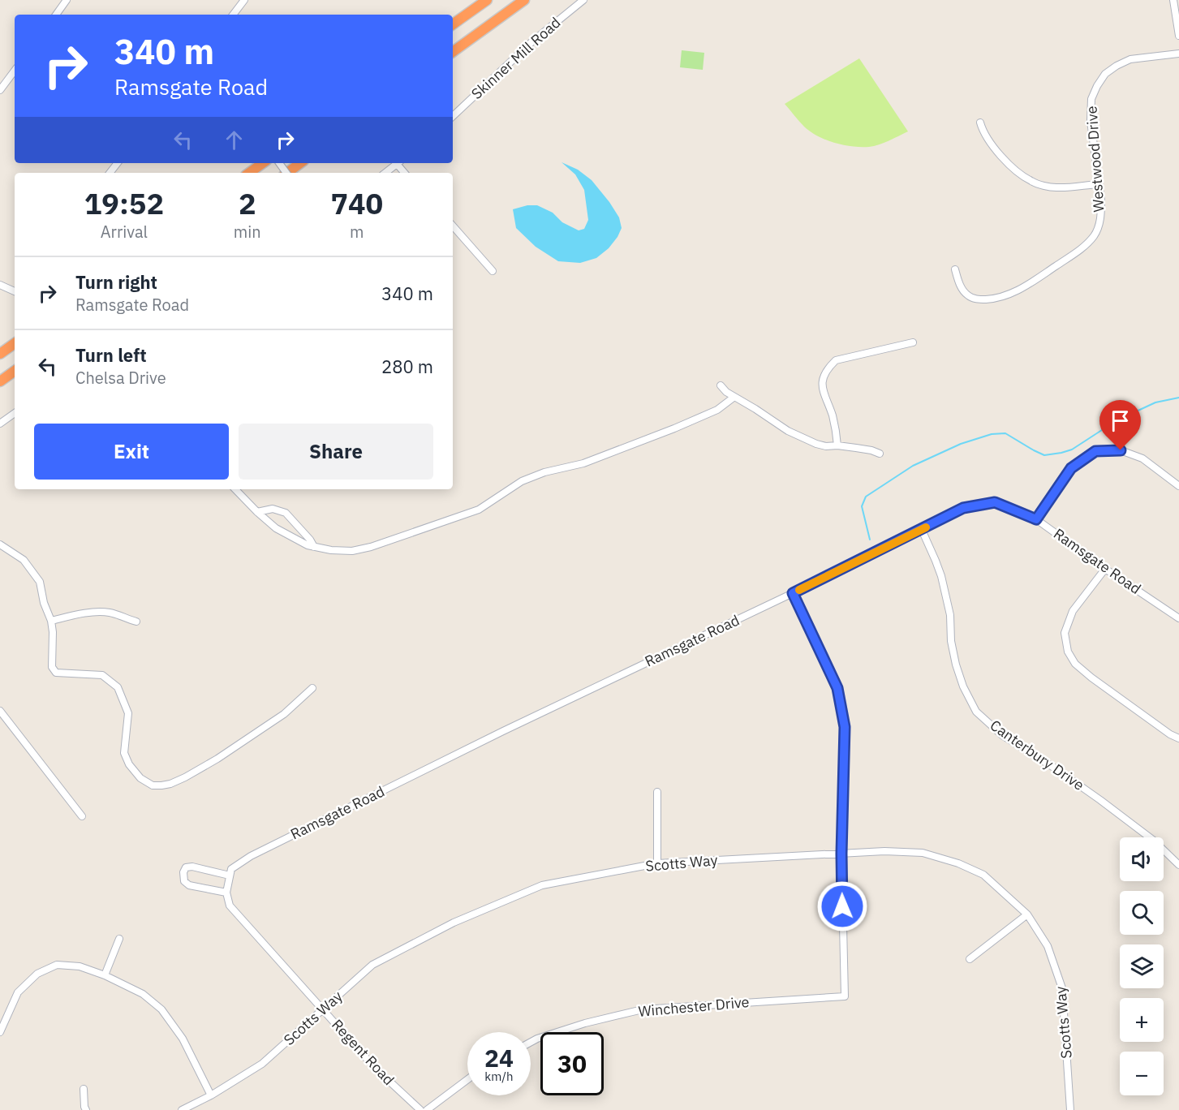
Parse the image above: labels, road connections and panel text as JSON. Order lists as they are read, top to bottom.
{
  "streets": {
    "street": [
      "Skinner Mill Road",
      "Westwood Drive",
      "Ramsgate Road",
      "Canterbury Drive",
      "Scotts Way",
      "Winchester Drive",
      "Regent Road"
    ]
  },
  "crossings": [
    ["Ramsgate Road", "Canterbury Drive"],
    ["Scotts Way", "Winchester Drive"],
    ["Scotts Way", "Regent Road"]
  ],
  "page": {
    "turn": ["340 m", "Ramsgate Road"],
    "eta": [
      "19:52",
      "Arrival",
      "2",
      "min",
      "740",
      "m"
    ],
    "list": [
      {
        "name": "Turn right",
        "note": "Ramsgate Road",
        "value": "340 m"
      },
      {
        "name": "Turn left",
        "note": "Chelsa Drive",
        "value": "280 m"
      }
    ],
    "buttons": ["Exit", "Share"],
    "map_buttons": ["+", "−"],
    "speed": "24 km/h",
    "limit": "30"
  }
}
